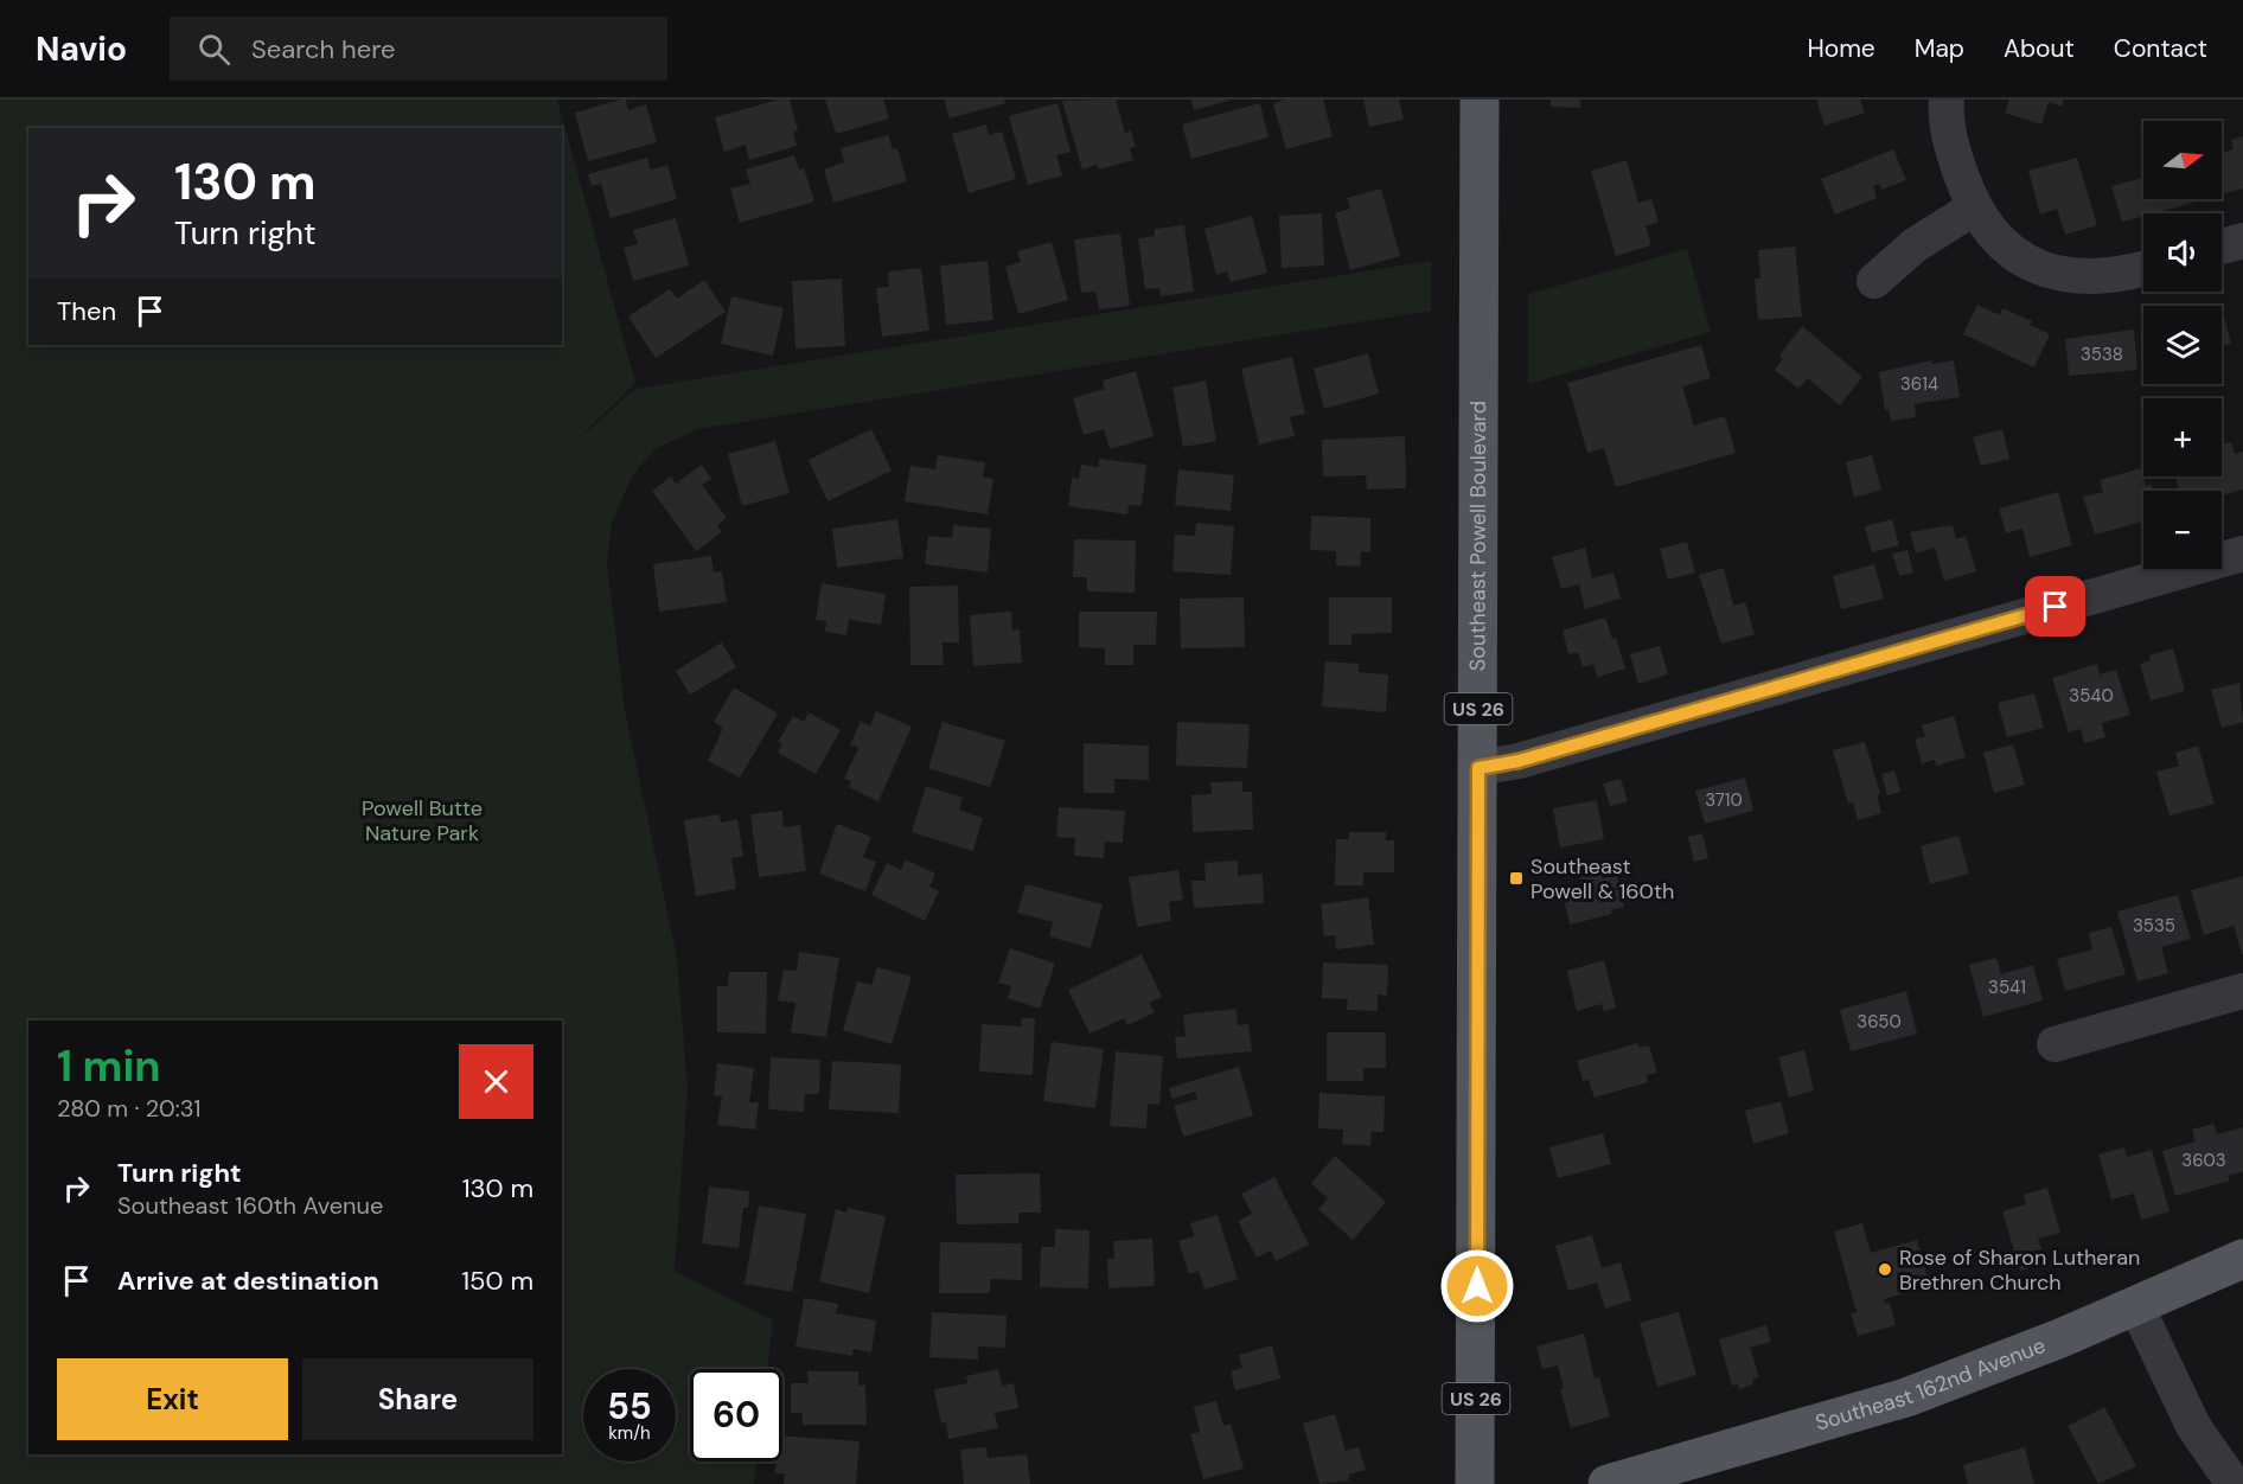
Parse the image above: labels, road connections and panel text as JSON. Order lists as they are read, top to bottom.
{
  "streets": {
    "main road": ["Southeast Powell Boulevard", "US 26", "Southeast 162nd Avenue"]
  },
  "parks": ["Powell Butte Nature Park"],
  "places": {
    "transit": ["Southeast Powell & 160th"],
    "other": ["Rose of Sharon Lutheran Brethren Church"]
  },
  "house_numbers": [
    "3538",
    "3614",
    "3540",
    "3710",
    "3535",
    "3541",
    "3650",
    "3603"
  ],
  "north": "right",
  "page": {
    "header": "Navio",
    "search": "Search here",
    "nav": [
      "Home",
      "Map",
      "About",
      "Contact"
    ],
    "map_buttons": ["+", "−"],
    "turn": ["130 m", "Turn right"],
    "then": "Then",
    "heading": ["1 min", "280 m · 20:31"],
    "list": [
      {
        "name": "Turn right",
        "note": "Southeast 160th Avenue",
        "value": "130 m"
      },
      {
        "name": "Arrive at destination",
        "value": "150 m"
      }
    ],
    "buttons": ["Exit", "Share"],
    "speed": "55 km/h",
    "limit": "60"
  }
}
